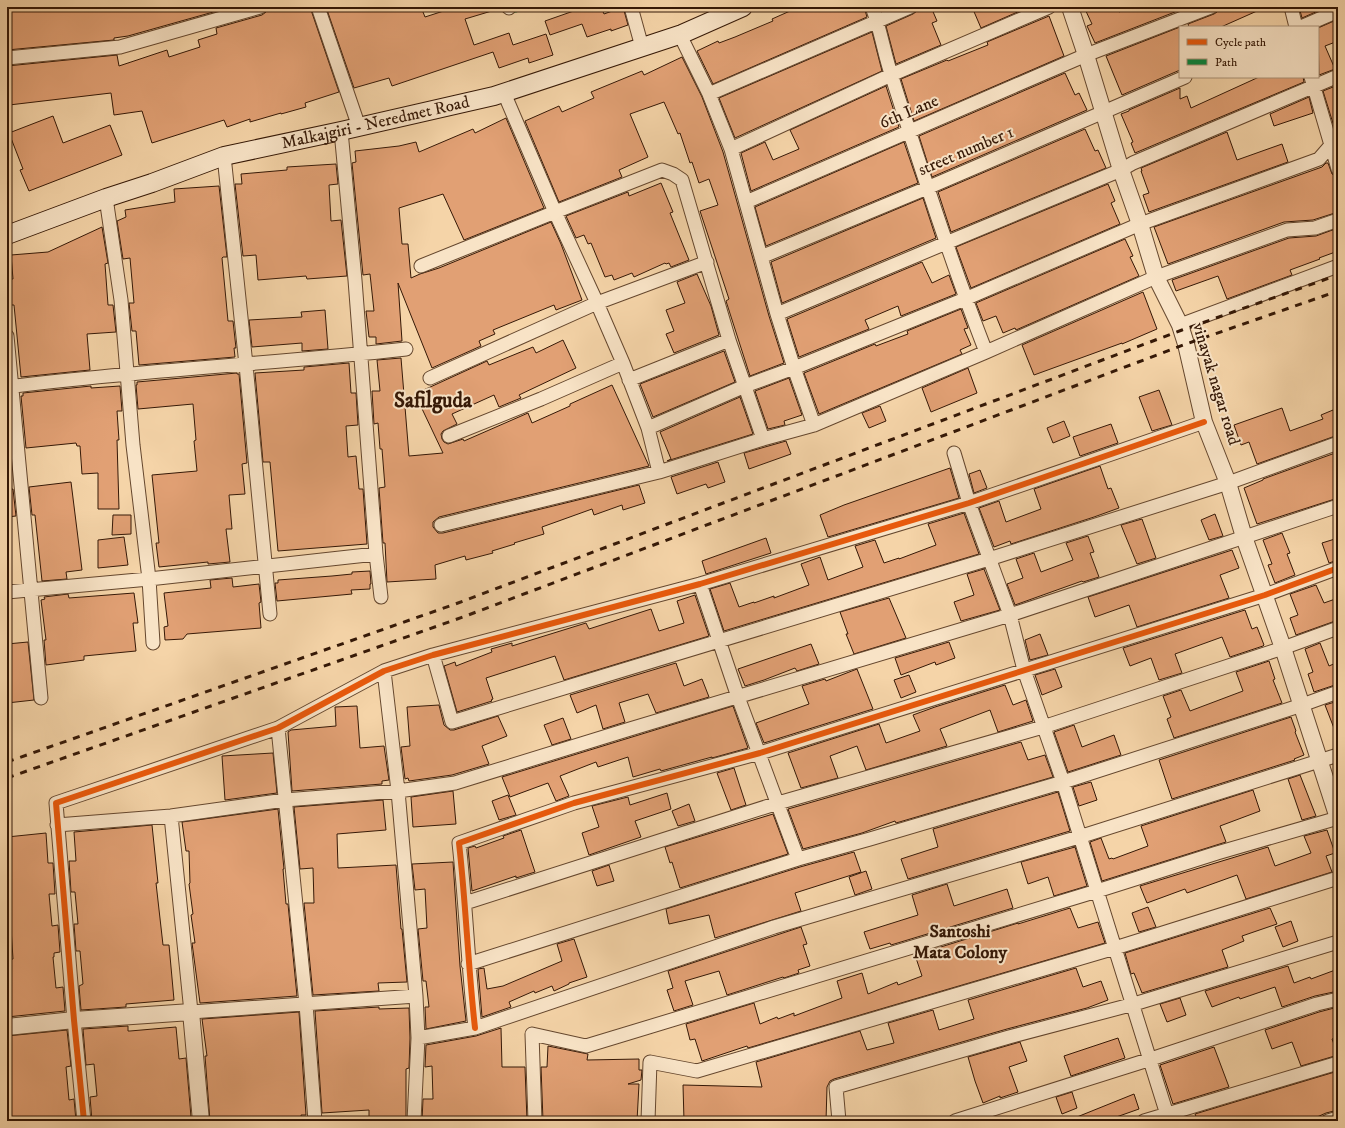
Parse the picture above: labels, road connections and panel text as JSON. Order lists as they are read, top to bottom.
{
  "streets": {
    "main road": ["Malkajgiri - Neredmet Road"],
    "street": ["6th Lane", "street number 1", "vinayak nagar road"]
  },
  "crossings": [
    ["6th Lane", "vinayak nagar road"],
    ["street number 1", "vinayak nagar road"]
  ],
  "districts": ["Safilguda", "Santoshi Mata Colony"],
  "legend": ["Cycle path", "Path"]
}
